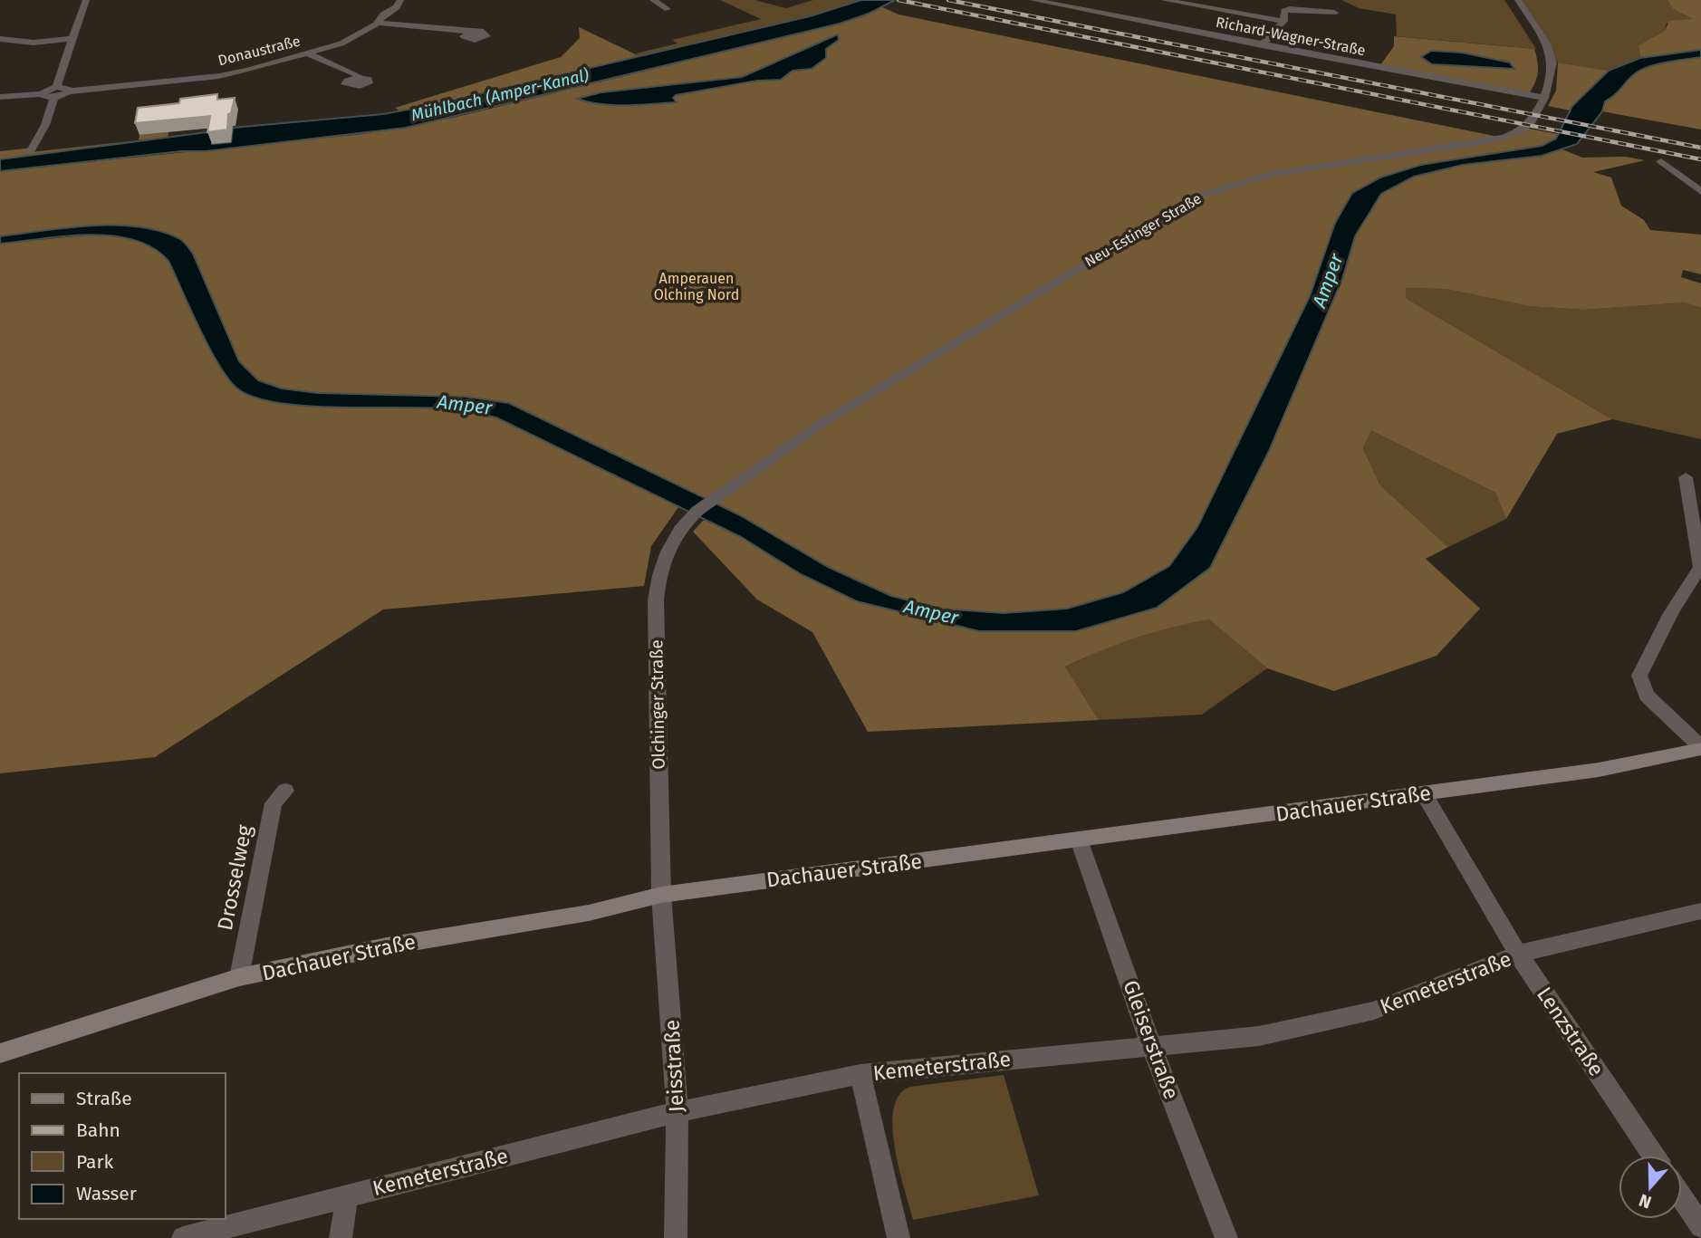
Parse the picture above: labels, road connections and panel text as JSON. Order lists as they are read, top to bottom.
{
  "streets": {
    "street": [
      "Richard-Wagner-Straße",
      "Donaustraße",
      "Neu-Estinger Straße",
      "Olchinger Straße",
      "Dachauer Straße",
      "Drosselweg",
      "Kemeterstraße",
      "Lenzstraße",
      "Gleiserstraße",
      "Jeisstraße"
    ]
  },
  "crossings": [
    ["Richard-Wagner-Straße", "Neu-Estinger Straße"],
    ["Neu-Estinger Straße", "Olchinger Straße"],
    ["Olchinger Straße", "Dachauer Straße"],
    ["Olchinger Straße", "Jeisstraße"],
    ["Dachauer Straße", "Drosselweg"],
    ["Dachauer Straße", "Lenzstraße"],
    ["Dachauer Straße", "Gleiserstraße"],
    ["Dachauer Straße", "Jeisstraße"],
    ["Kemeterstraße", "Lenzstraße"],
    ["Kemeterstraße", "Gleiserstraße"],
    ["Kemeterstraße", "Jeisstraße"]
  ],
  "water": ["Mühlbach (Amper-Kanal)", "Amper"],
  "parks": ["Amperauen Olching Nord"],
  "legend": [
    "Straße",
    "Bahn",
    "Park",
    "Wasser"
  ],
  "north": "bottom"
}
